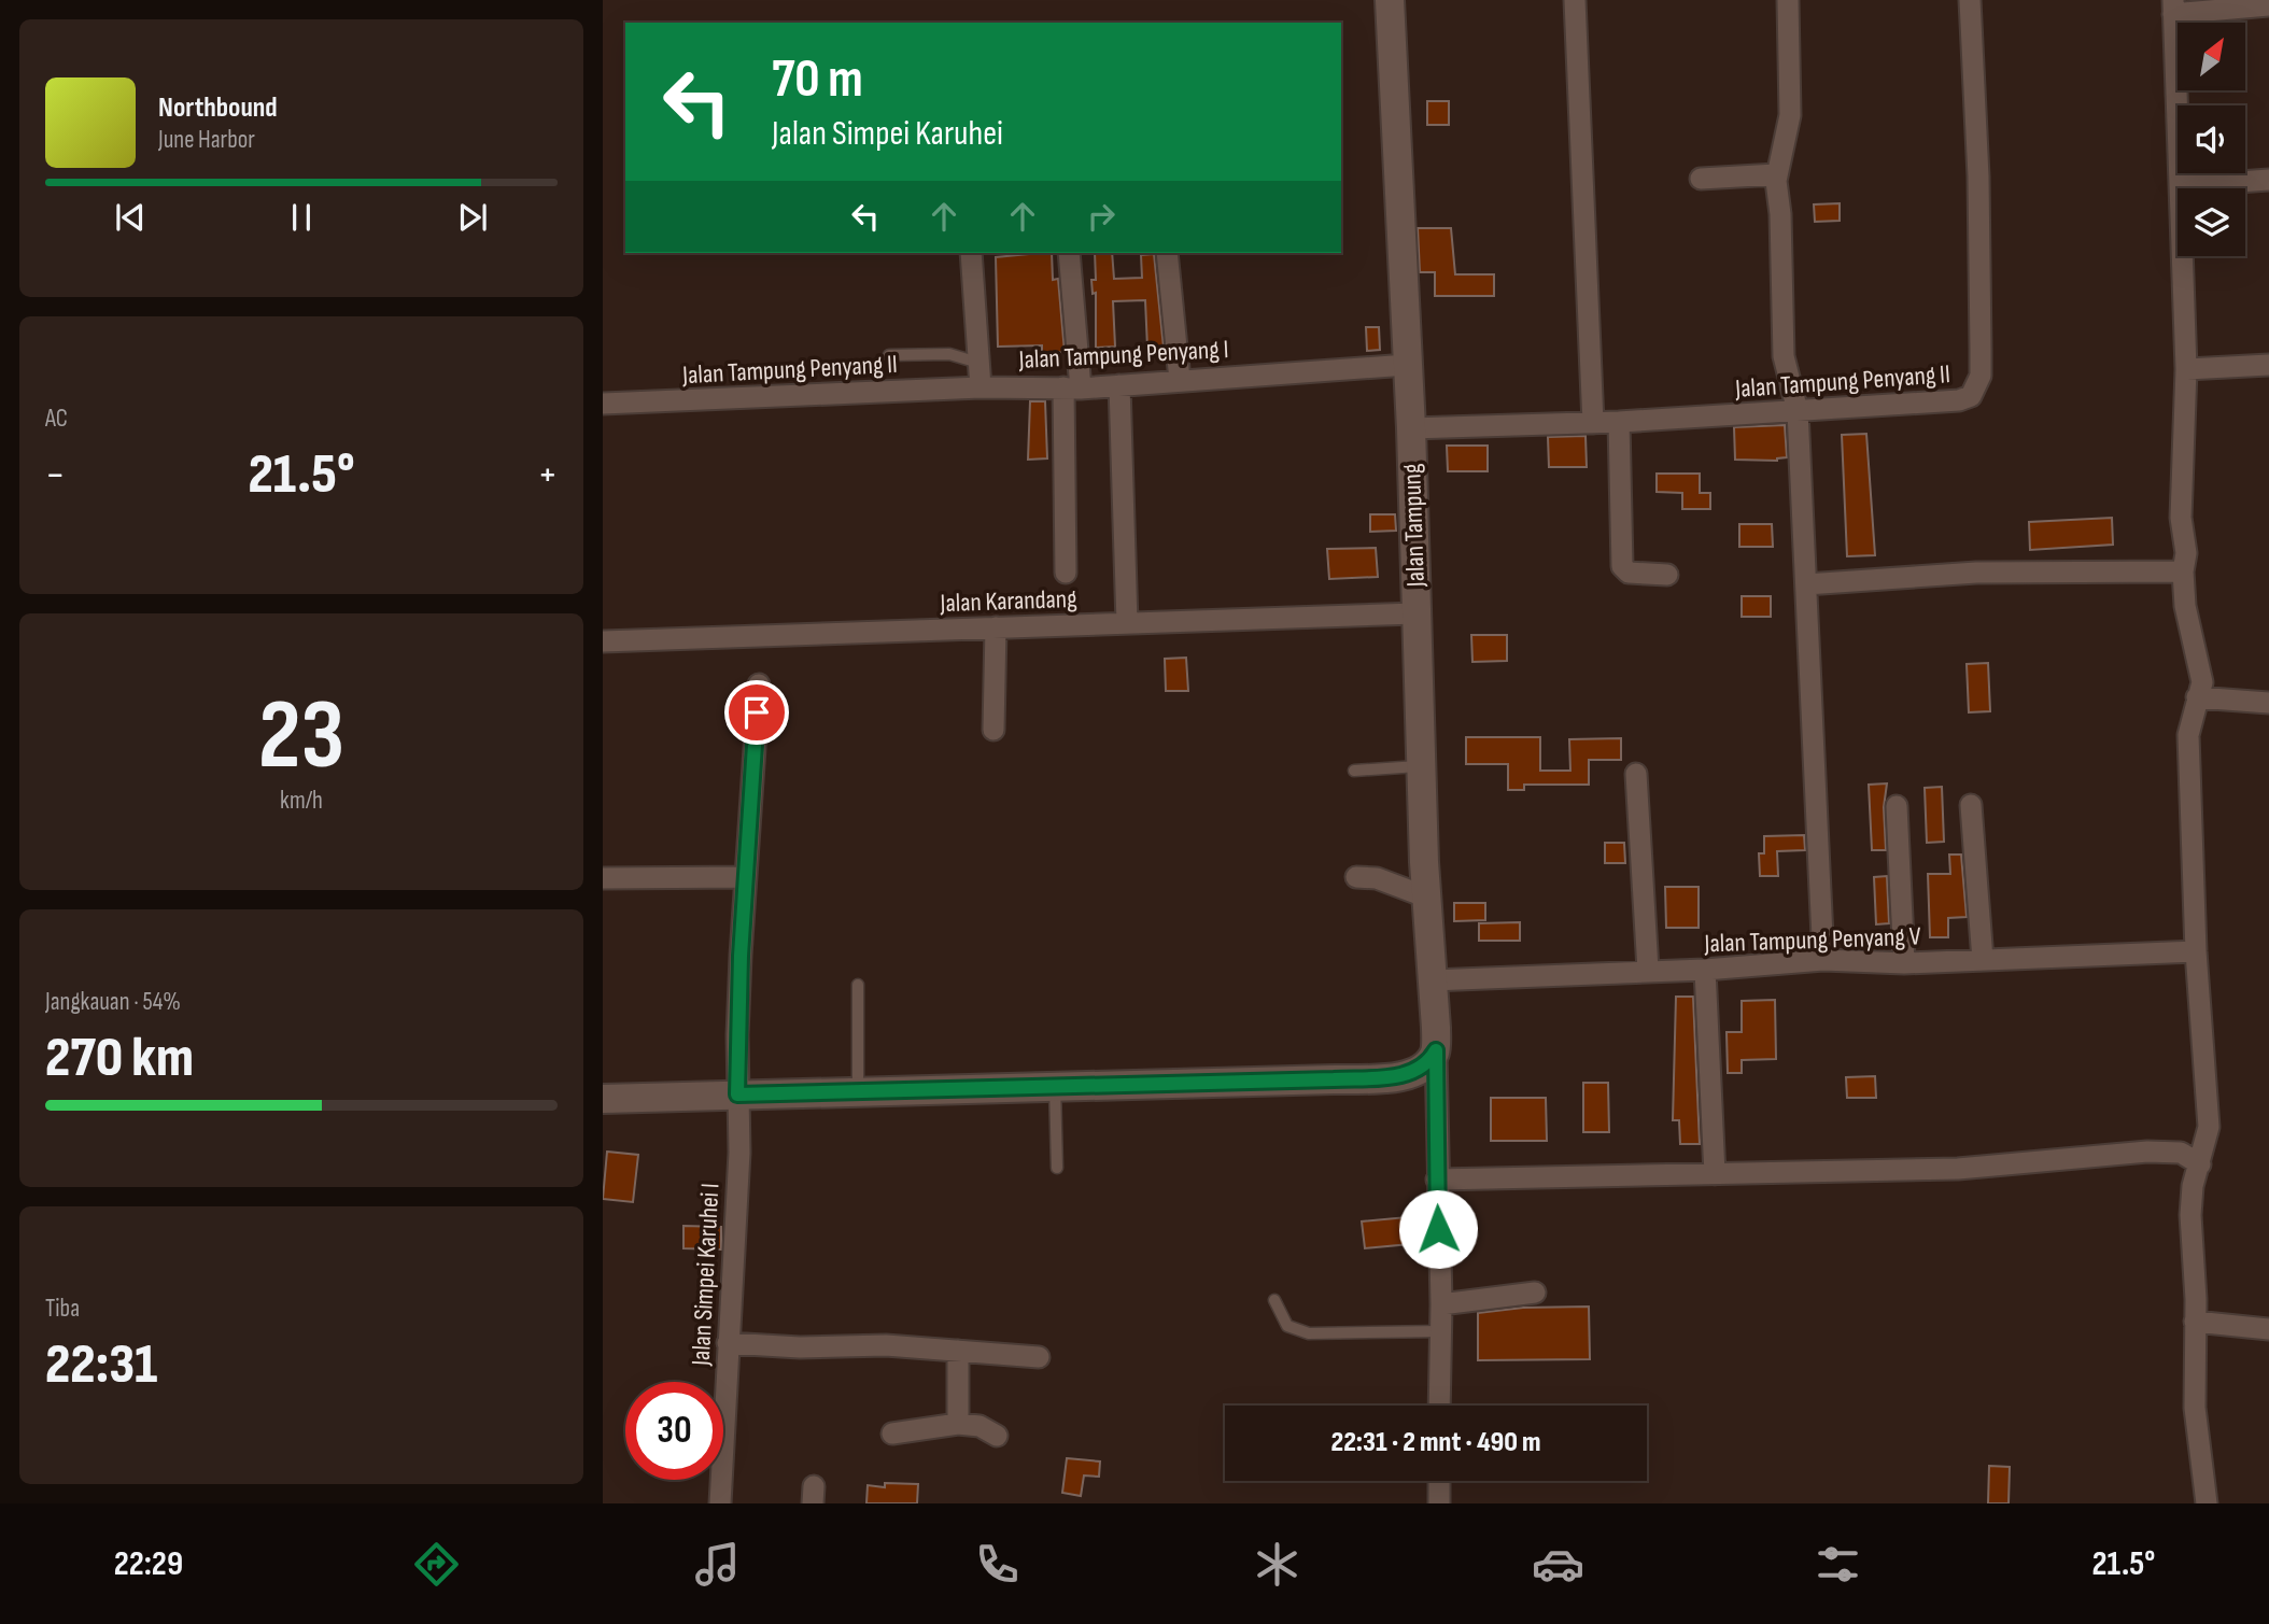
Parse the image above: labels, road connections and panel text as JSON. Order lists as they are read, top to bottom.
{
  "streets": {
    "main road": ["Jalan Tampung"],
    "street": [
      "Jalan Tampung Penyang I",
      "Jalan Tampung Penyang II",
      "Jalan Karandang",
      "Jalan Tampung Penyang V",
      "Jalan Simpei Karuhei I"
    ]
  },
  "crossings": [
    ["Jalan Tampung Penyang I", "Jalan Tampung Penyang II"],
    ["Jalan Tampung Penyang I", "Jalan Tampung"],
    ["Jalan Tampung Penyang II", "Jalan Tampung"],
    ["Jalan Tampung", "Jalan Karandang"],
    ["Jalan Tampung", "Jalan Tampung Penyang V"]
  ],
  "north": "top right",
  "page": {
    "turn": ["70 m", "Jalan Simpei Karuhei"],
    "song": ["Northbound", "June Harbor"],
    "tile": [
      "AC",
      ["23", "km/h"],
      ["Jangkauan · 54%", "270 km"],
      ["Tiba", "22:31"]
    ],
    "heat": ["−", "21.5°", "+"],
    "limit": "30",
    "trip": "22:31 · 2 mnt · 490 m",
    "tabs": ["22:29", "21.5°"]
  }
}
